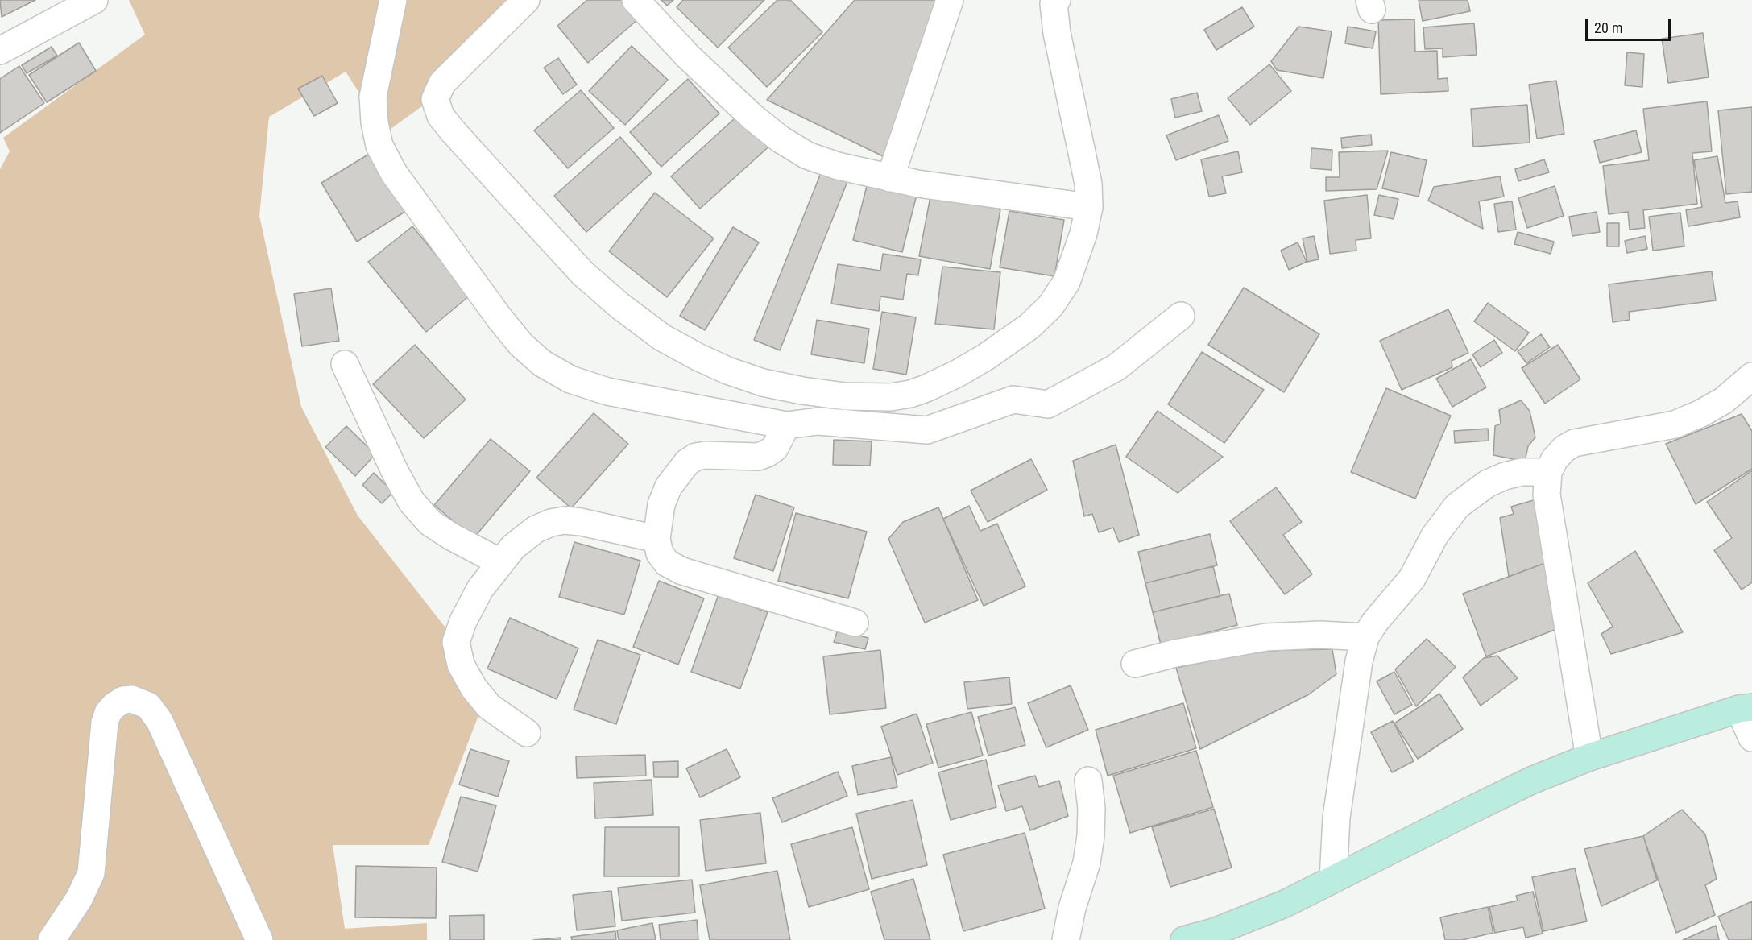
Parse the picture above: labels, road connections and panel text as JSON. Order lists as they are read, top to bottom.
{
  "scale_bar": "20 m"
}
